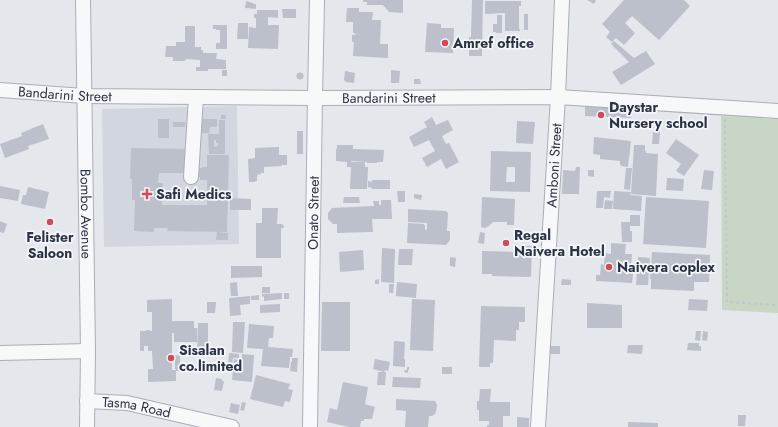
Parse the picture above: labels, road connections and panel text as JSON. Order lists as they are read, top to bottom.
{
  "streets": {
    "street": [
      "Bandarini Street",
      "Amboni Street",
      "Bombo Avenue",
      "Onato Street",
      "Tasma Road"
    ]
  },
  "crossings": [
    ["Bandarini Street", "Amboni Street"],
    ["Bandarini Street", "Bombo Avenue"],
    ["Bandarini Street", "Onato Street"],
    ["Bombo Avenue", "Tasma Road"]
  ],
  "places": {
    "other": [
      "Amref office",
      "Daystar Nursery school",
      "Felister Saloon",
      "Regal Naivera Hotel",
      "Naivera coplex",
      "Sisalan co.limited"
    ],
    "health": ["Safi Medics"]
  }
}
